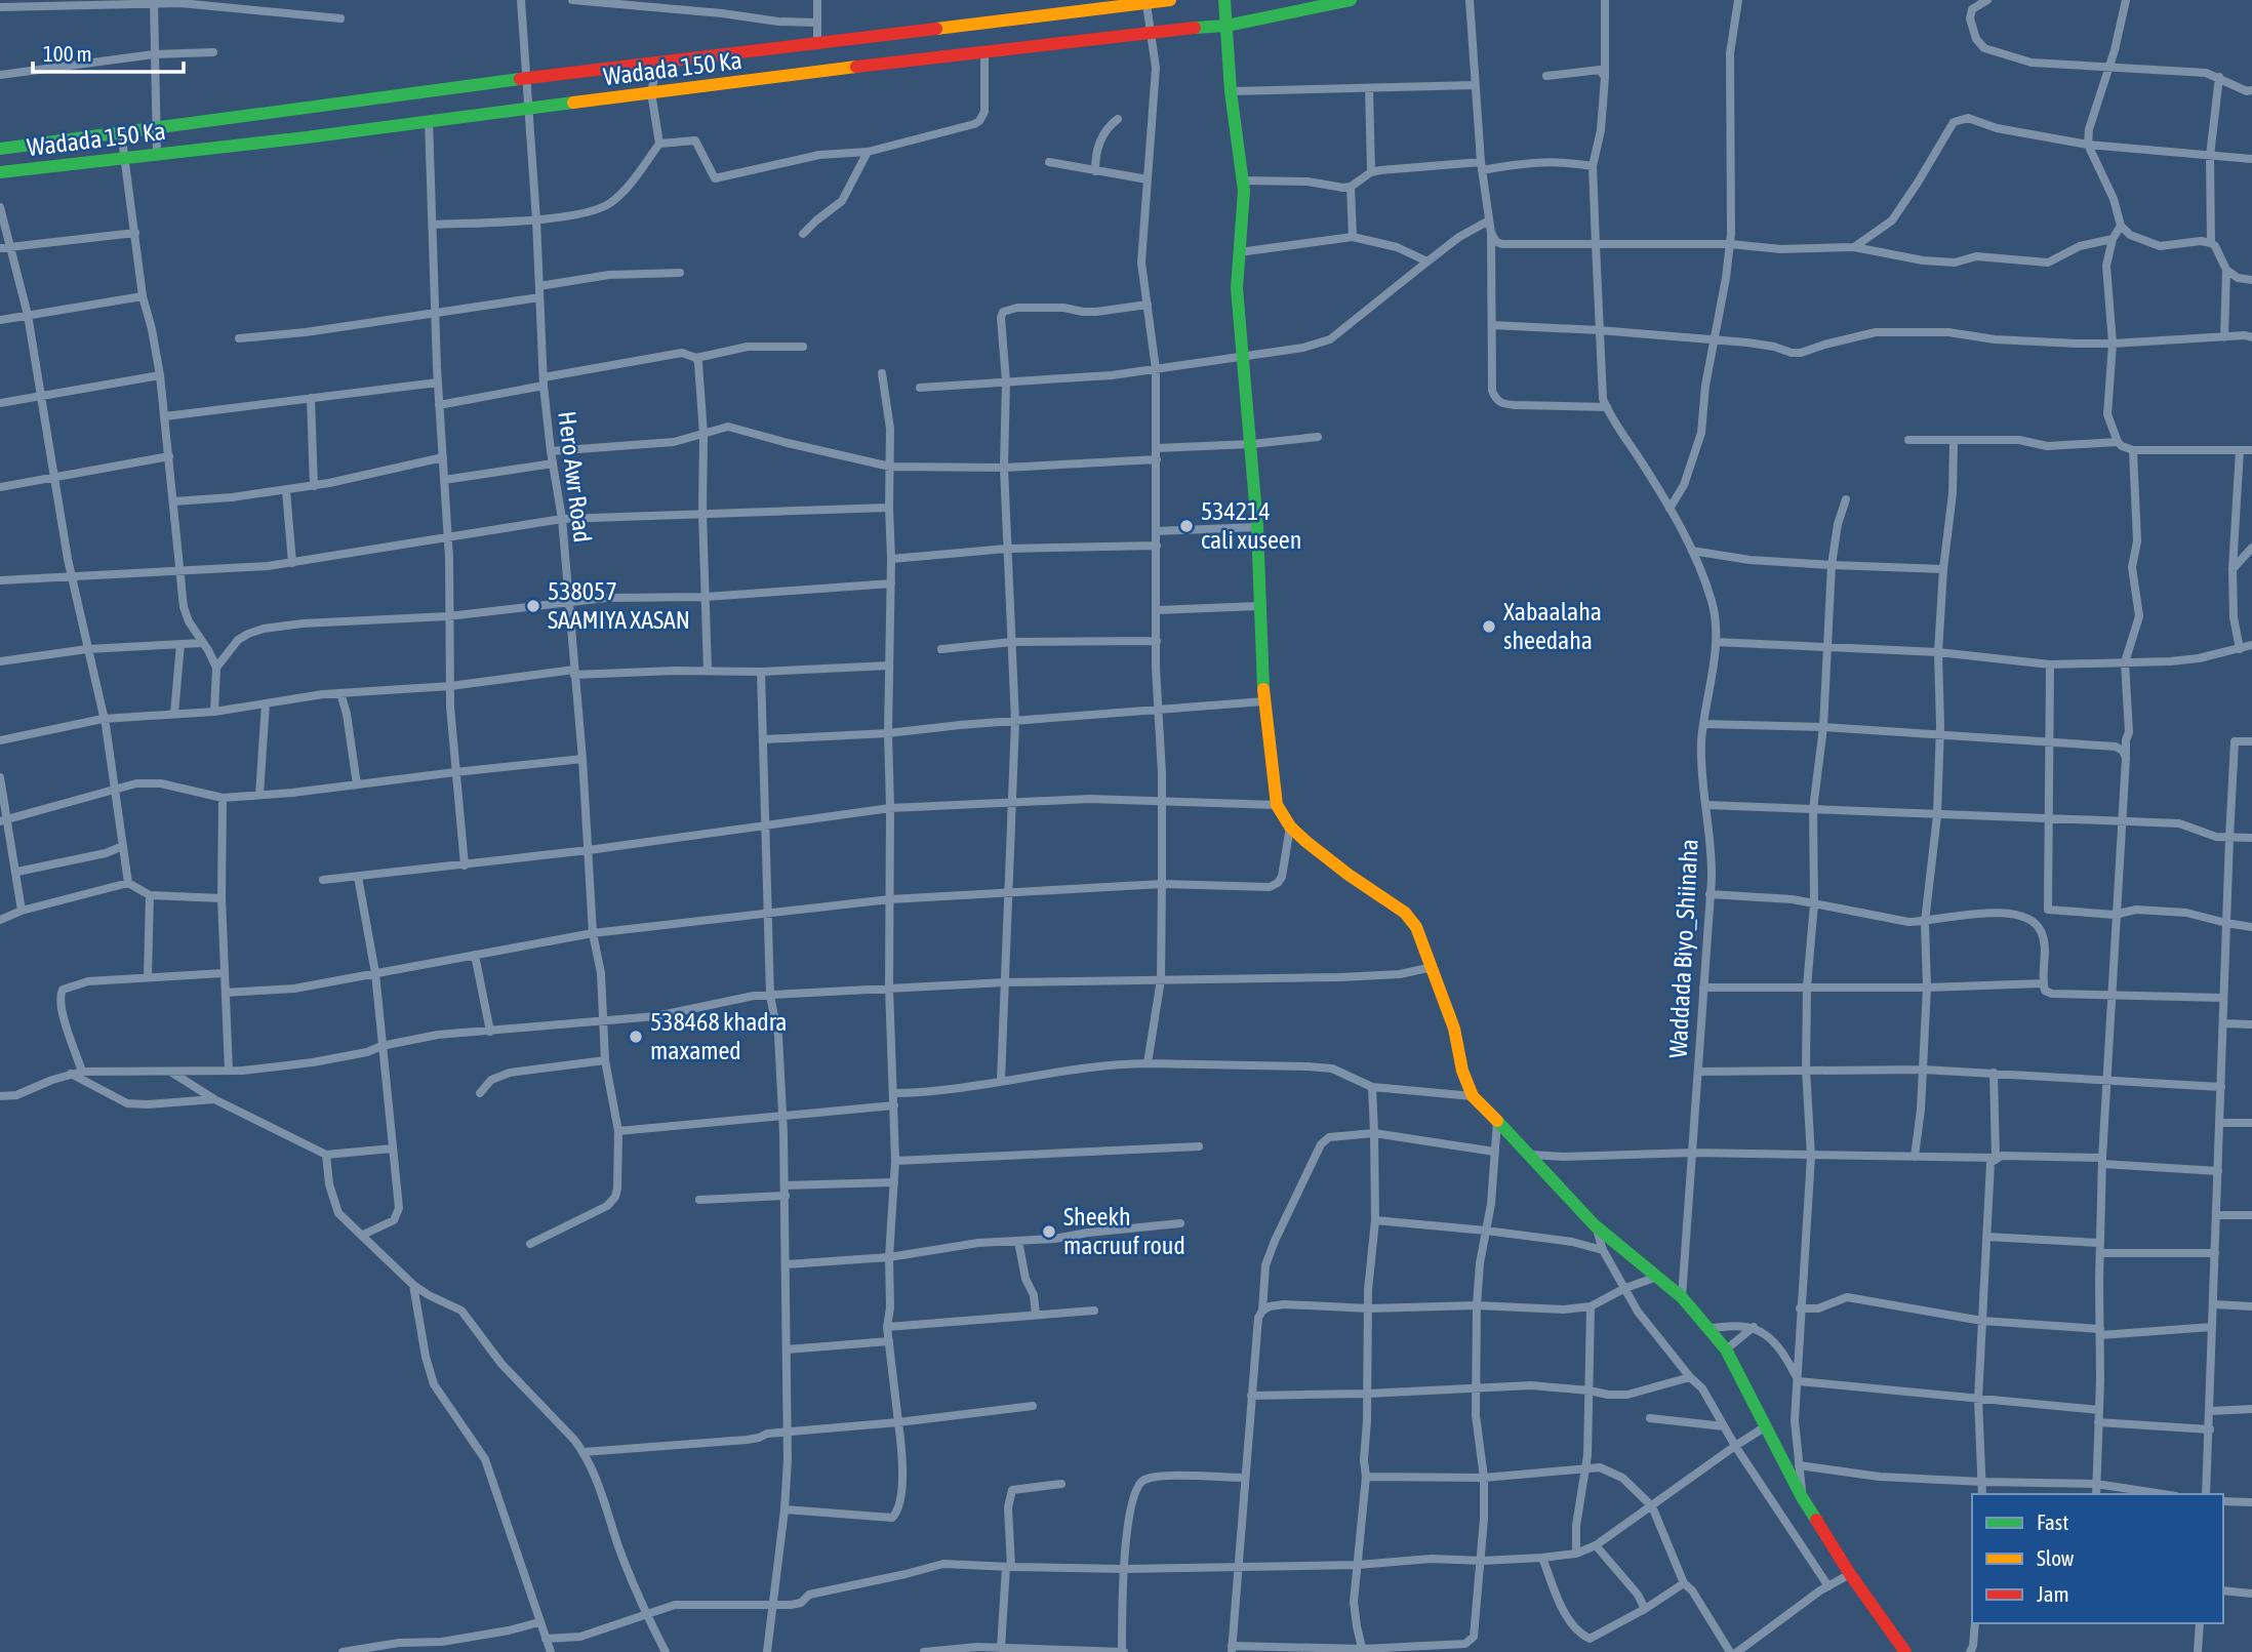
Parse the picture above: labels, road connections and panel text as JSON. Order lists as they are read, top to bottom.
{
  "streets": {
    "street": ["Wadada 150 Ka", "Hero Awr Road", "Waddada Biyo_Shiinaha"]
  },
  "crossings": [
    ["Wadada 150 Ka", "Hero Awr Road"]
  ],
  "places": [
    "534214 cali xuseen",
    "538057 SAAMIYA XASAN",
    "Xabaalaha sheedaha",
    "538468 khadra maxamed",
    "Sheekh macruuf roud"
  ],
  "legend": ["Fast", "Slow", "Jam"],
  "scale_bar": "100 m"
}
